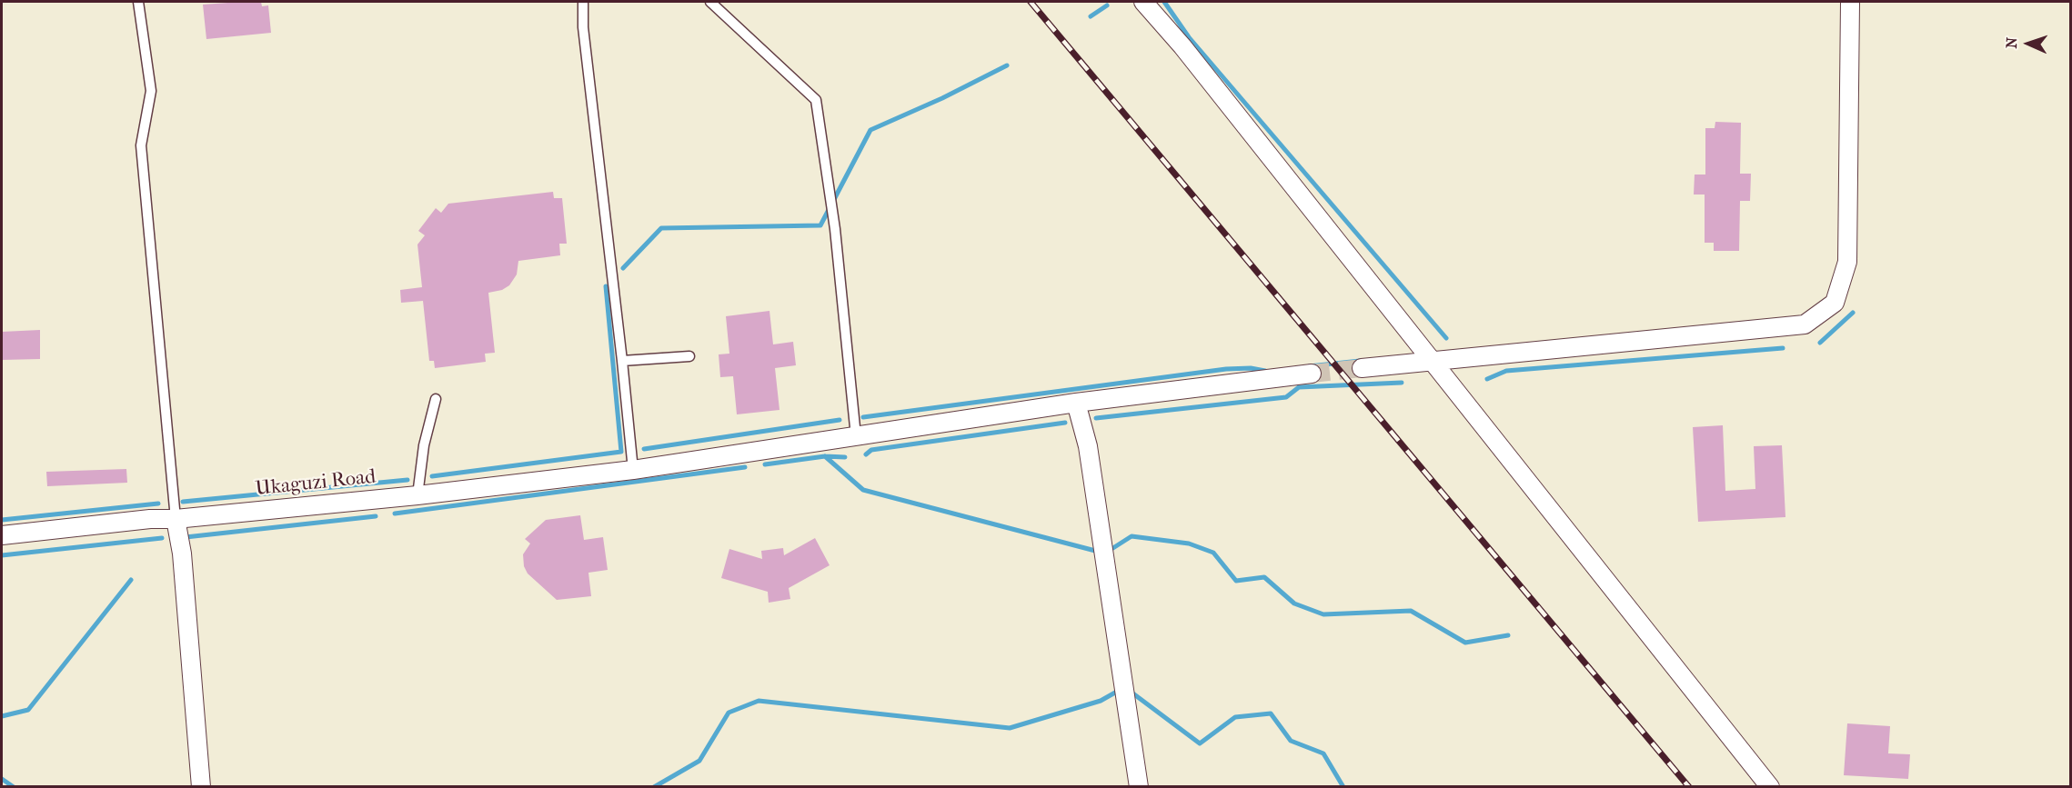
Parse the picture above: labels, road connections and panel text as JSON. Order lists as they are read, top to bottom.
{
  "streets": {
    "street": ["Ukaguzi Road"]
  },
  "north": "left"
}
